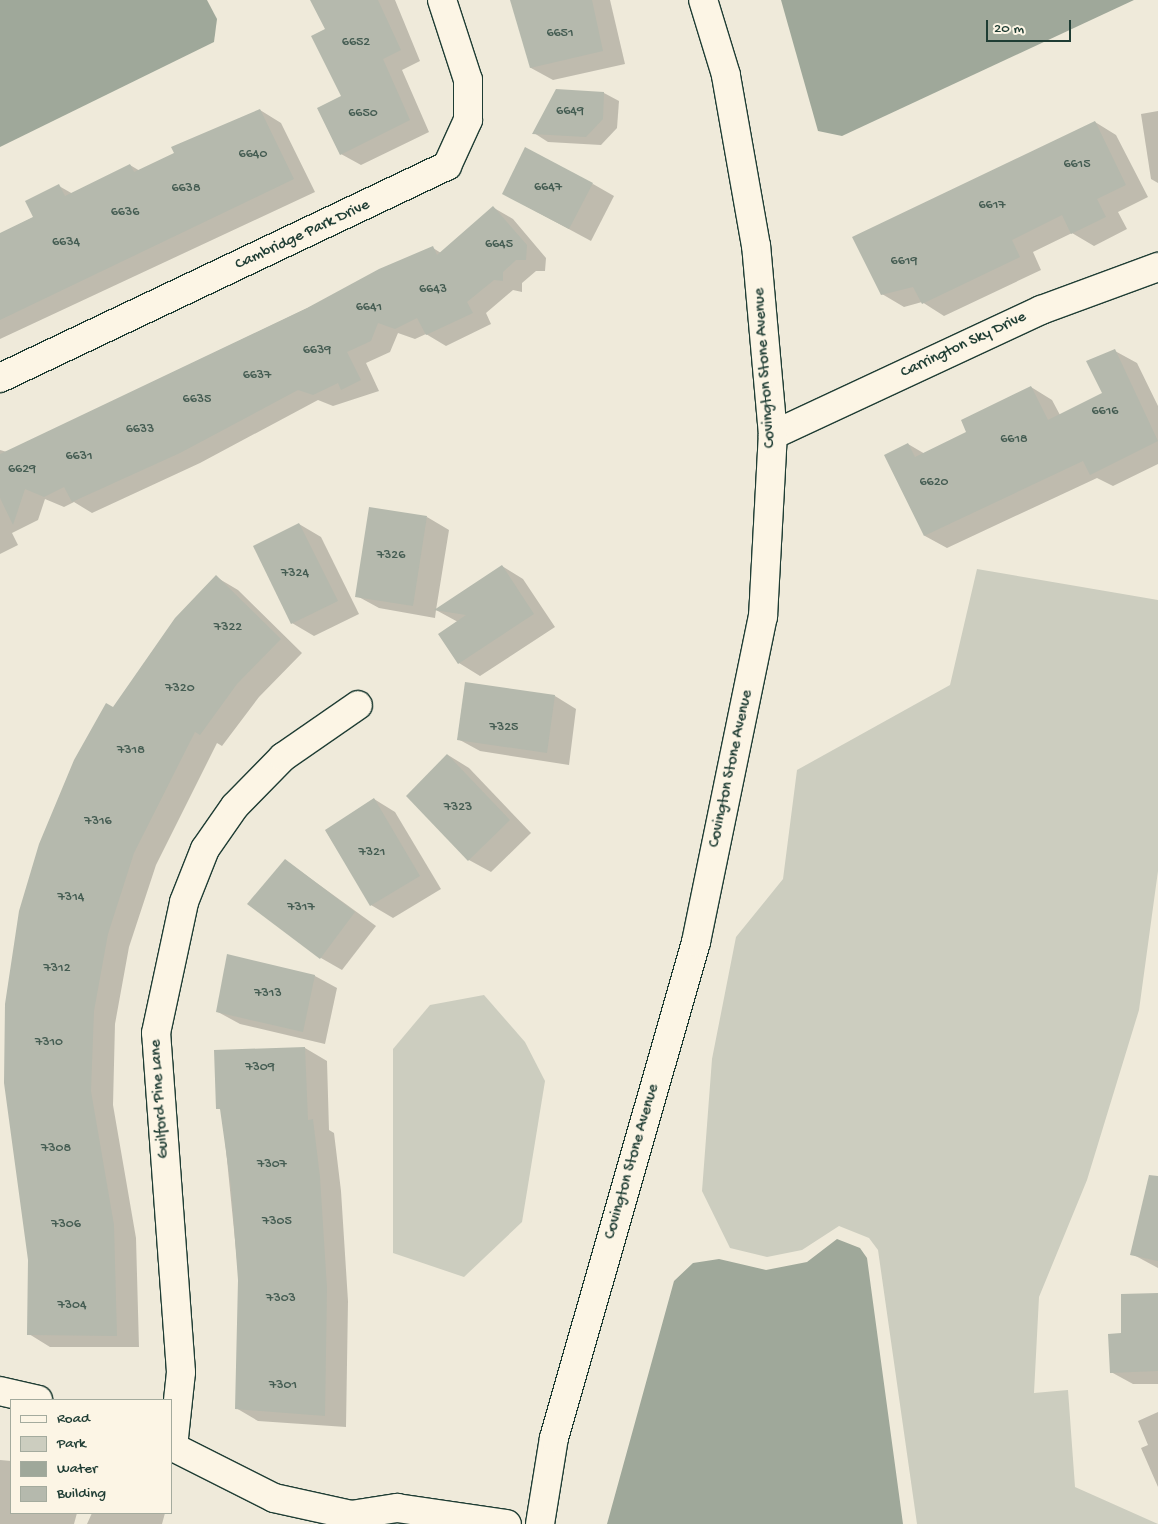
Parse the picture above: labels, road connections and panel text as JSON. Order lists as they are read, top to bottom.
{
  "streets": {
    "street": [
      "Cambridge Park Drive",
      "Carrington Sky Drive",
      "Covington Stone Avenue",
      "Guilford Pine Lane"
    ]
  },
  "crossings": [
    ["Carrington Sky Drive", "Covington Stone Avenue"]
  ],
  "house_numbers": [
    "6651",
    "6652",
    "6649",
    "6650",
    "6640",
    "6615",
    "6647",
    "6638",
    "6617",
    "6636",
    "6634",
    "6645",
    "6619",
    "6643",
    "6641",
    "6639",
    "6637",
    "6635",
    "6616",
    "6633",
    "6618",
    "6631",
    "6629",
    "6620",
    "7326",
    "7324",
    "7322",
    "7320",
    "7325",
    "7318",
    "7323",
    "7316",
    "7321",
    "7314",
    "7317",
    "7312",
    "7313",
    "7310",
    "7309",
    "7308",
    "7307",
    "7305",
    "7306",
    "7303",
    "7304",
    "7301"
  ],
  "legend": [
    "Road",
    "Park",
    "Water",
    "Building"
  ],
  "scale_bar": "20 m"
}
